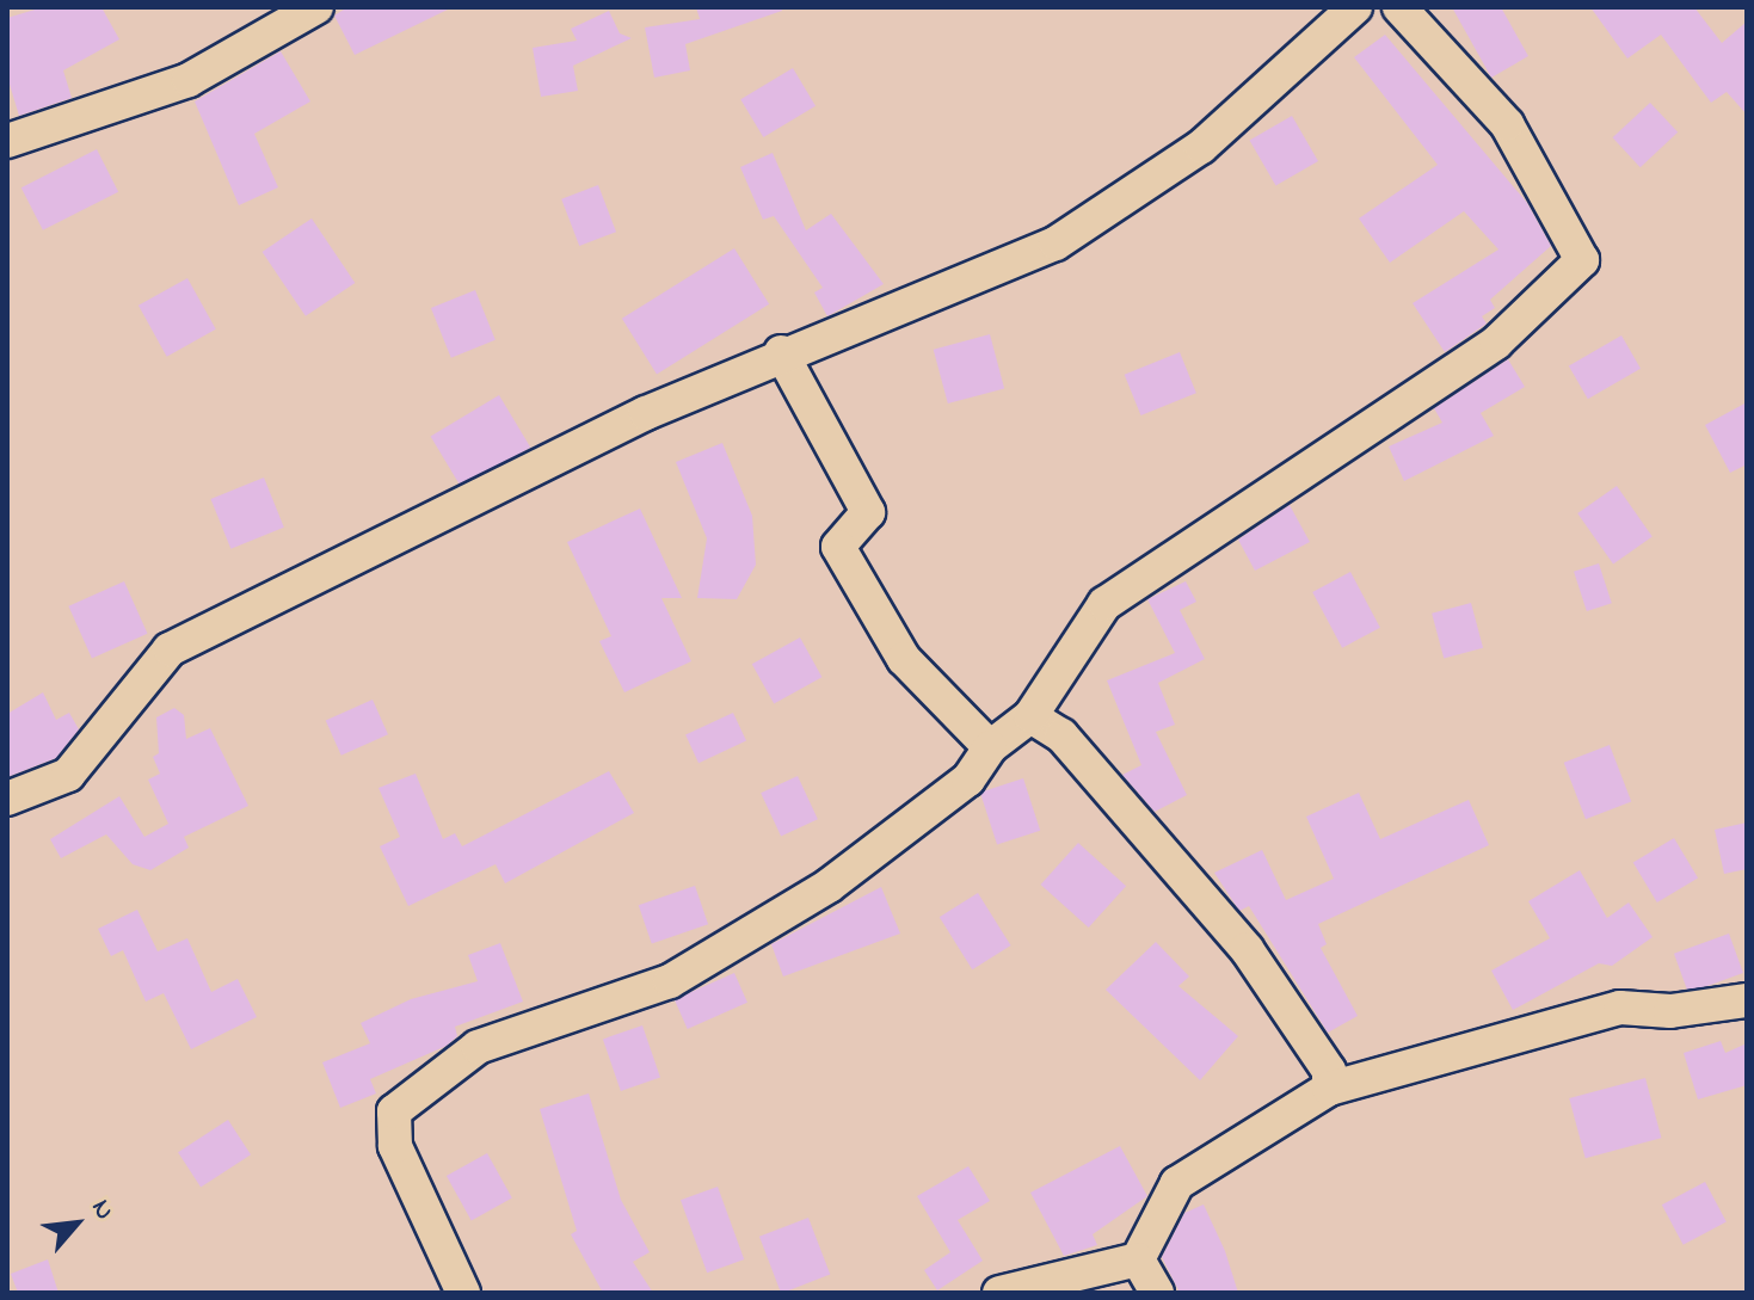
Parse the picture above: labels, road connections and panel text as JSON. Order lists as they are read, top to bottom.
{
  "north": "top right"
}
